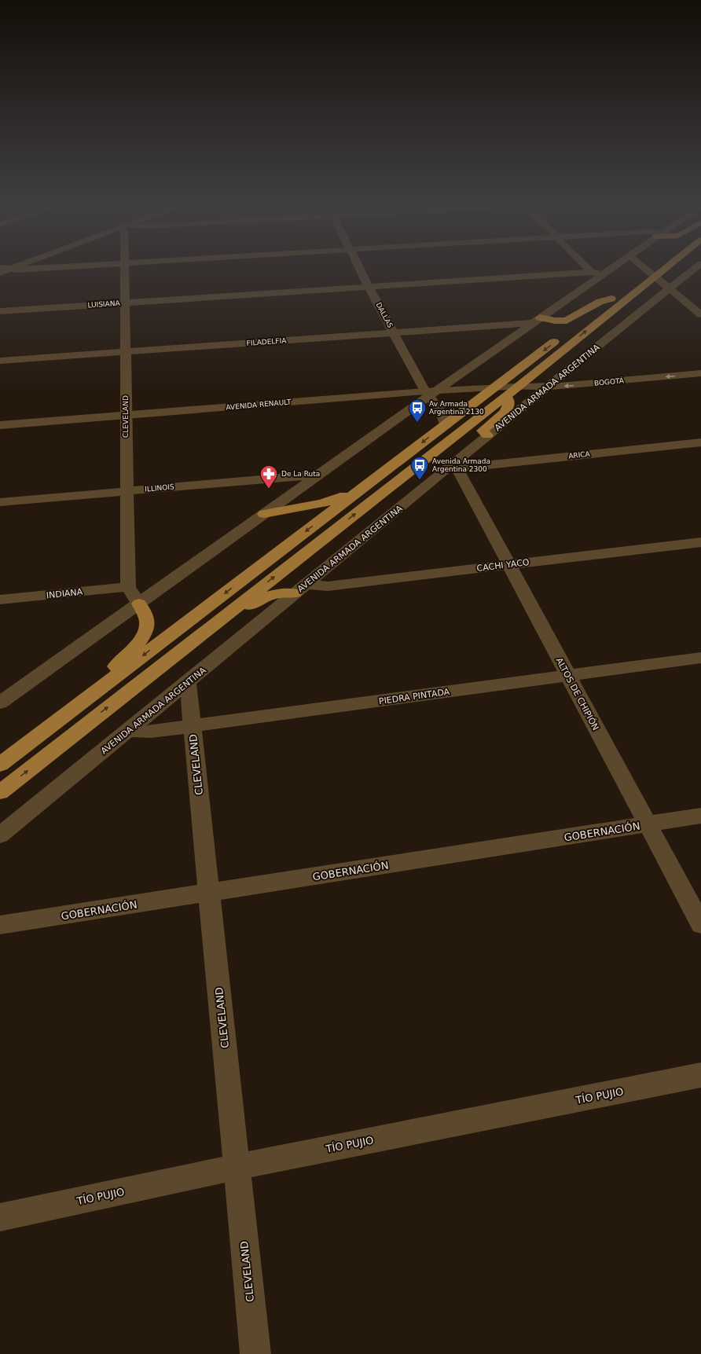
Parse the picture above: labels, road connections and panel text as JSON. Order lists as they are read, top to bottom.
{
  "streets": {
    "street": [
      "LUISIANA",
      "DALLAS",
      "FILADELFIA",
      "BOGOTÁ",
      "AVENIDA ARMADA ARGENTINA",
      "AVENIDA RENAULT",
      "CLEVELAND",
      "ARICA",
      "ILLINOIS",
      "CACHI YACO",
      "INDIANA",
      "ALTOS DE CHIPIÓN",
      "PIEDRA PINTADA",
      "GOBERNACIÓN",
      "TÍO PUJIO"
    ]
  },
  "crossings": [
    ["LUISIANA", "DALLAS"],
    ["LUISIANA", "CLEVELAND"],
    ["DALLAS", "FILADELFIA"],
    ["DALLAS", "AVENIDA RENAULT"],
    ["FILADELFIA", "CLEVELAND"],
    ["BOGOTÁ", "AVENIDA ARMADA ARGENTINA"],
    ["BOGOTÁ", "AVENIDA RENAULT"],
    ["AVENIDA ARMADA ARGENTINA", "CLEVELAND"],
    ["AVENIDA ARMADA ARGENTINA", "ARICA"],
    ["AVENIDA ARMADA ARGENTINA", "CACHI YACO"],
    ["AVENIDA ARMADA ARGENTINA", "ALTOS DE CHIPIÓN"],
    ["AVENIDA ARMADA ARGENTINA", "PIEDRA PINTADA"],
    ["AVENIDA RENAULT", "CLEVELAND"],
    ["CLEVELAND", "ILLINOIS"],
    ["CLEVELAND", "INDIANA"],
    ["CLEVELAND", "PIEDRA PINTADA"],
    ["CLEVELAND", "GOBERNACIÓN"],
    ["CLEVELAND", "TÍO PUJIO"],
    ["ARICA", "ALTOS DE CHIPIÓN"],
    ["CACHI YACO", "ALTOS DE CHIPIÓN"],
    ["ALTOS DE CHIPIÓN", "PIEDRA PINTADA"],
    ["ALTOS DE CHIPIÓN", "GOBERNACIÓN"]
  ],
  "one_way": ["BOGOTÁ"],
  "places": {
    "bus stop": ["Av Armada Argentina 2130", "Avenida Armada Argentina 2300"],
    "pharmacy": ["De La Ruta"]
  }
}
